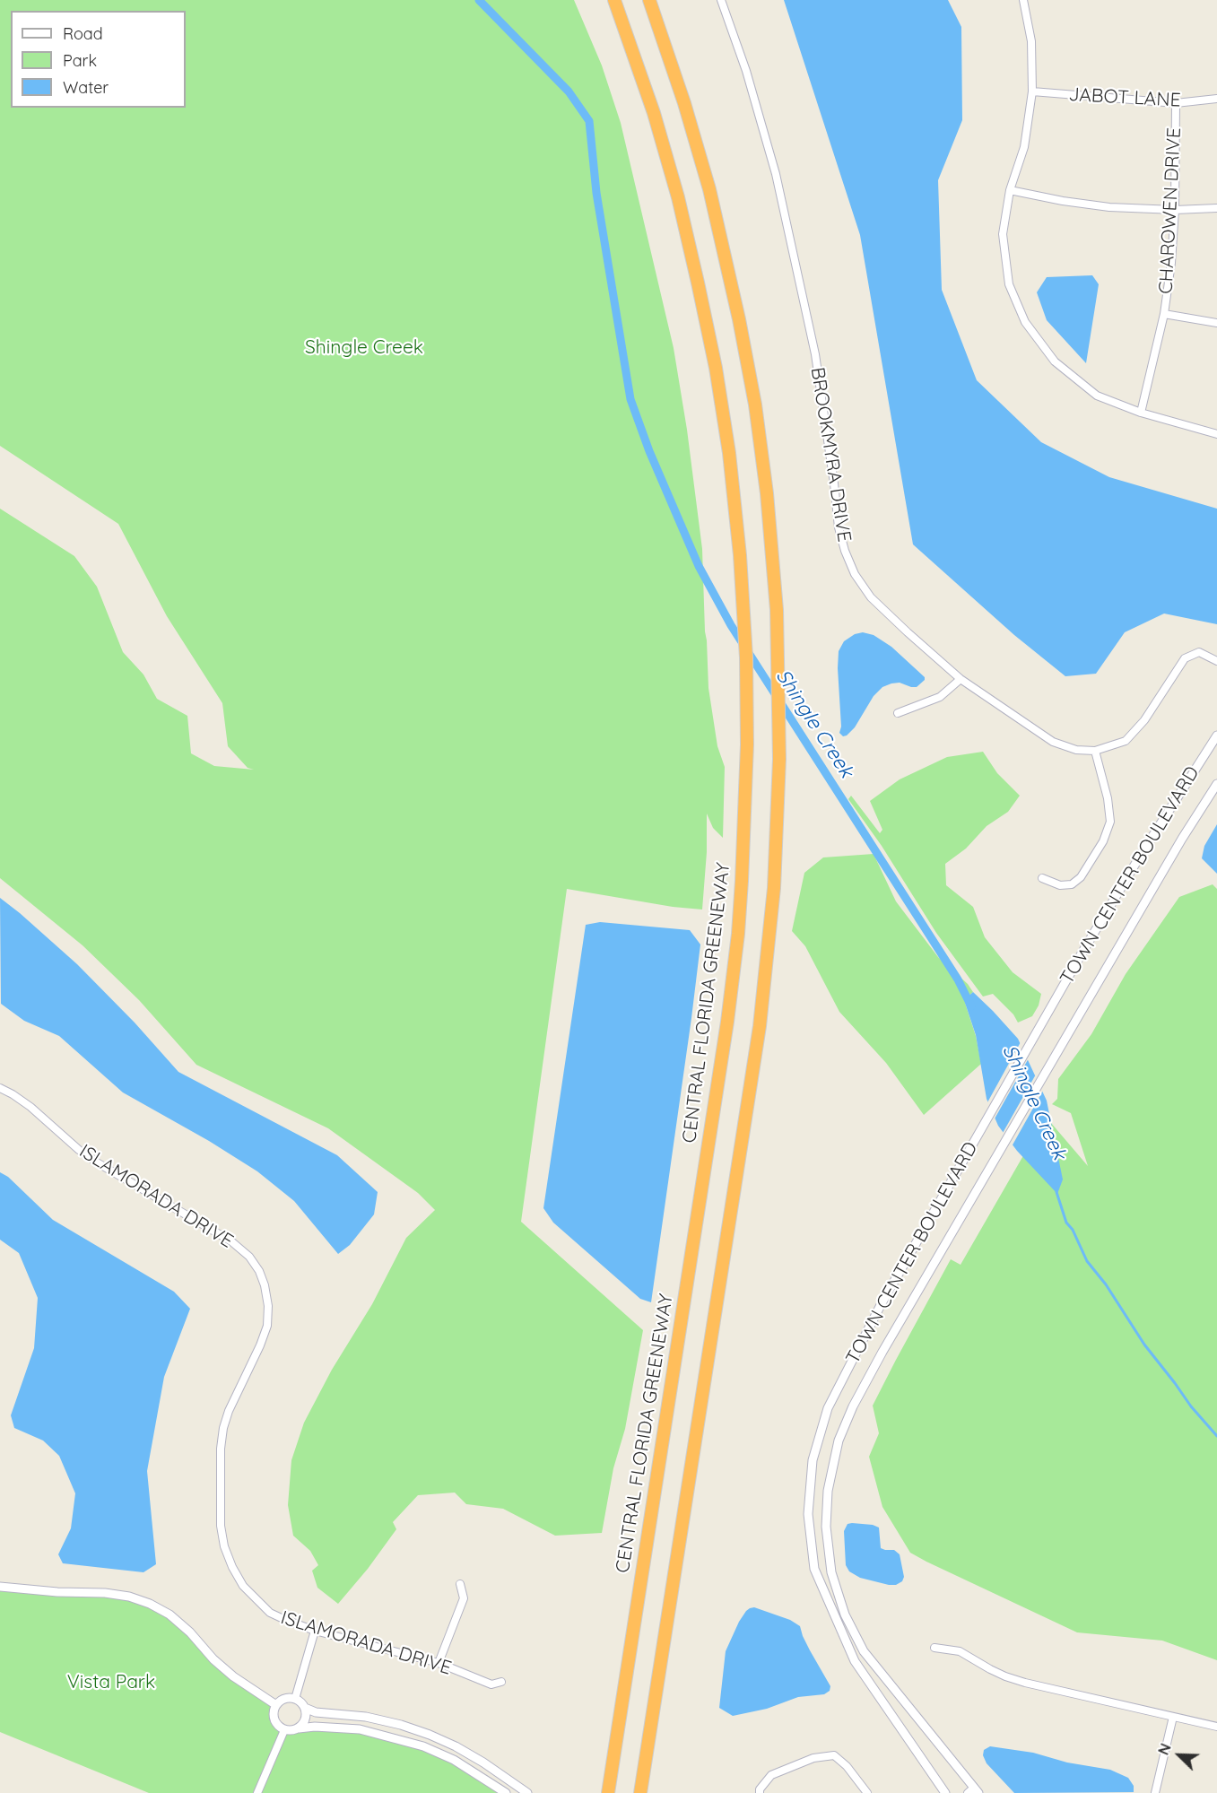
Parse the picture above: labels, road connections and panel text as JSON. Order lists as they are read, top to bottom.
{
  "streets": {
    "highway": ["CENTRAL FLORIDA GREENEWAY"],
    "street": [
      "JABOT LANE",
      "CHAROWEN DRIVE",
      "BROOKMYRA DRIVE",
      "TOWN CENTER BOULEVARD",
      "ISLAMORADA DRIVE"
    ]
  },
  "crossings": [
    ["JABOT LANE", "CHAROWEN DRIVE"]
  ],
  "water": ["Shingle Creek"],
  "parks": ["Shingle Creek", "Vista Park"],
  "legend": ["Road", "Park", "Water"],
  "north": "top left"
}
